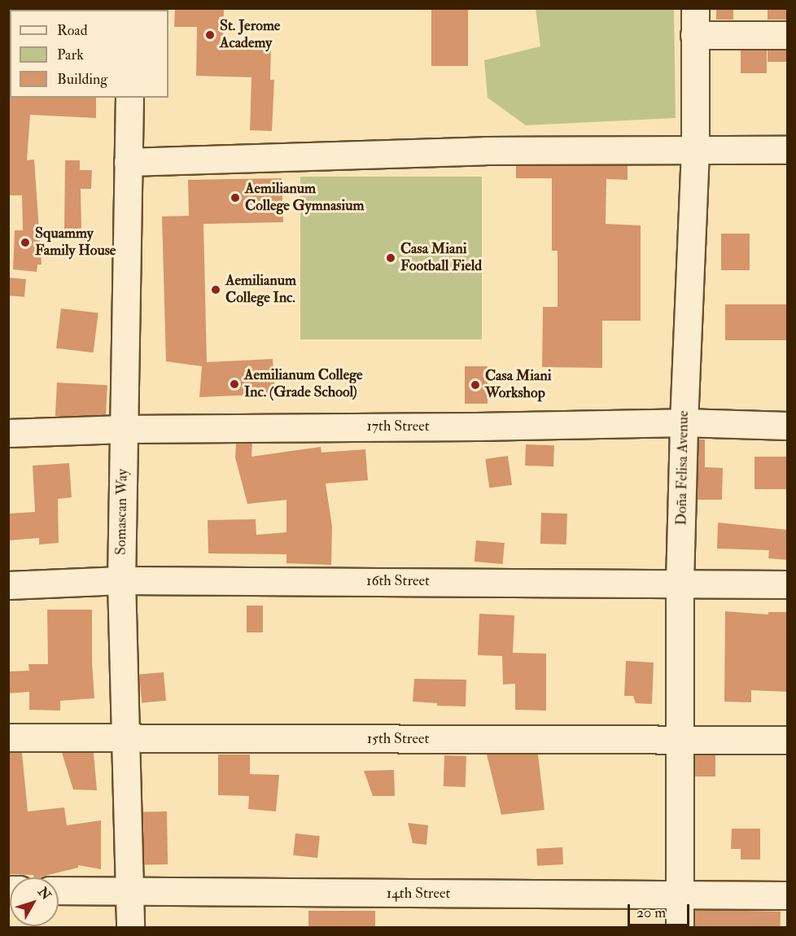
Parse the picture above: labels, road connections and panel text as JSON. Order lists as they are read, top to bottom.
{
  "streets": {
    "street": [
      "17th Street",
      "Doña Felisa Avenue",
      "Somascan Way",
      "16th Street",
      "15th Street",
      "14th Street"
    ]
  },
  "crossings": [
    ["17th Street", "Doña Felisa Avenue"],
    ["17th Street", "Somascan Way"],
    ["Doña Felisa Avenue", "16th Street"],
    ["Doña Felisa Avenue", "15th Street"],
    ["Doña Felisa Avenue", "14th Street"],
    ["Somascan Way", "16th Street"],
    ["Somascan Way", "15th Street"],
    ["Somascan Way", "14th Street"]
  ],
  "places": [
    "St. Jerome Academy",
    "Aemilianum College Gymnasium",
    "Squammy Family House",
    "Casa Miani Football Field",
    "Aemilianum College Inc.",
    "Aemilianum College Inc. (Grade School)",
    "Casa Miani Workshop"
  ],
  "legend": ["Road", "Park", "Building"],
  "scale_bar": "20 m",
  "north": "top right"
}
